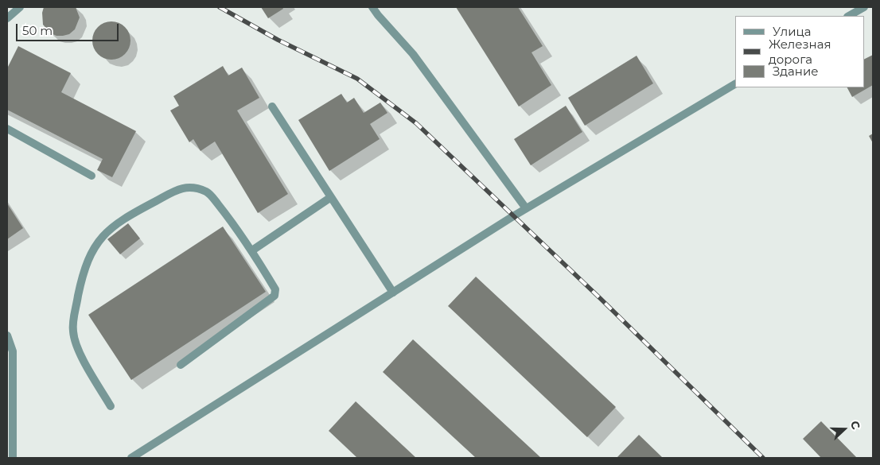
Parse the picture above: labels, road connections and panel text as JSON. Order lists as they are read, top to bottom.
{
  "legend": ["Улица", "Железная дорога", "Здание"],
  "scale_bar": "50 m",
  "north": "right"
}
